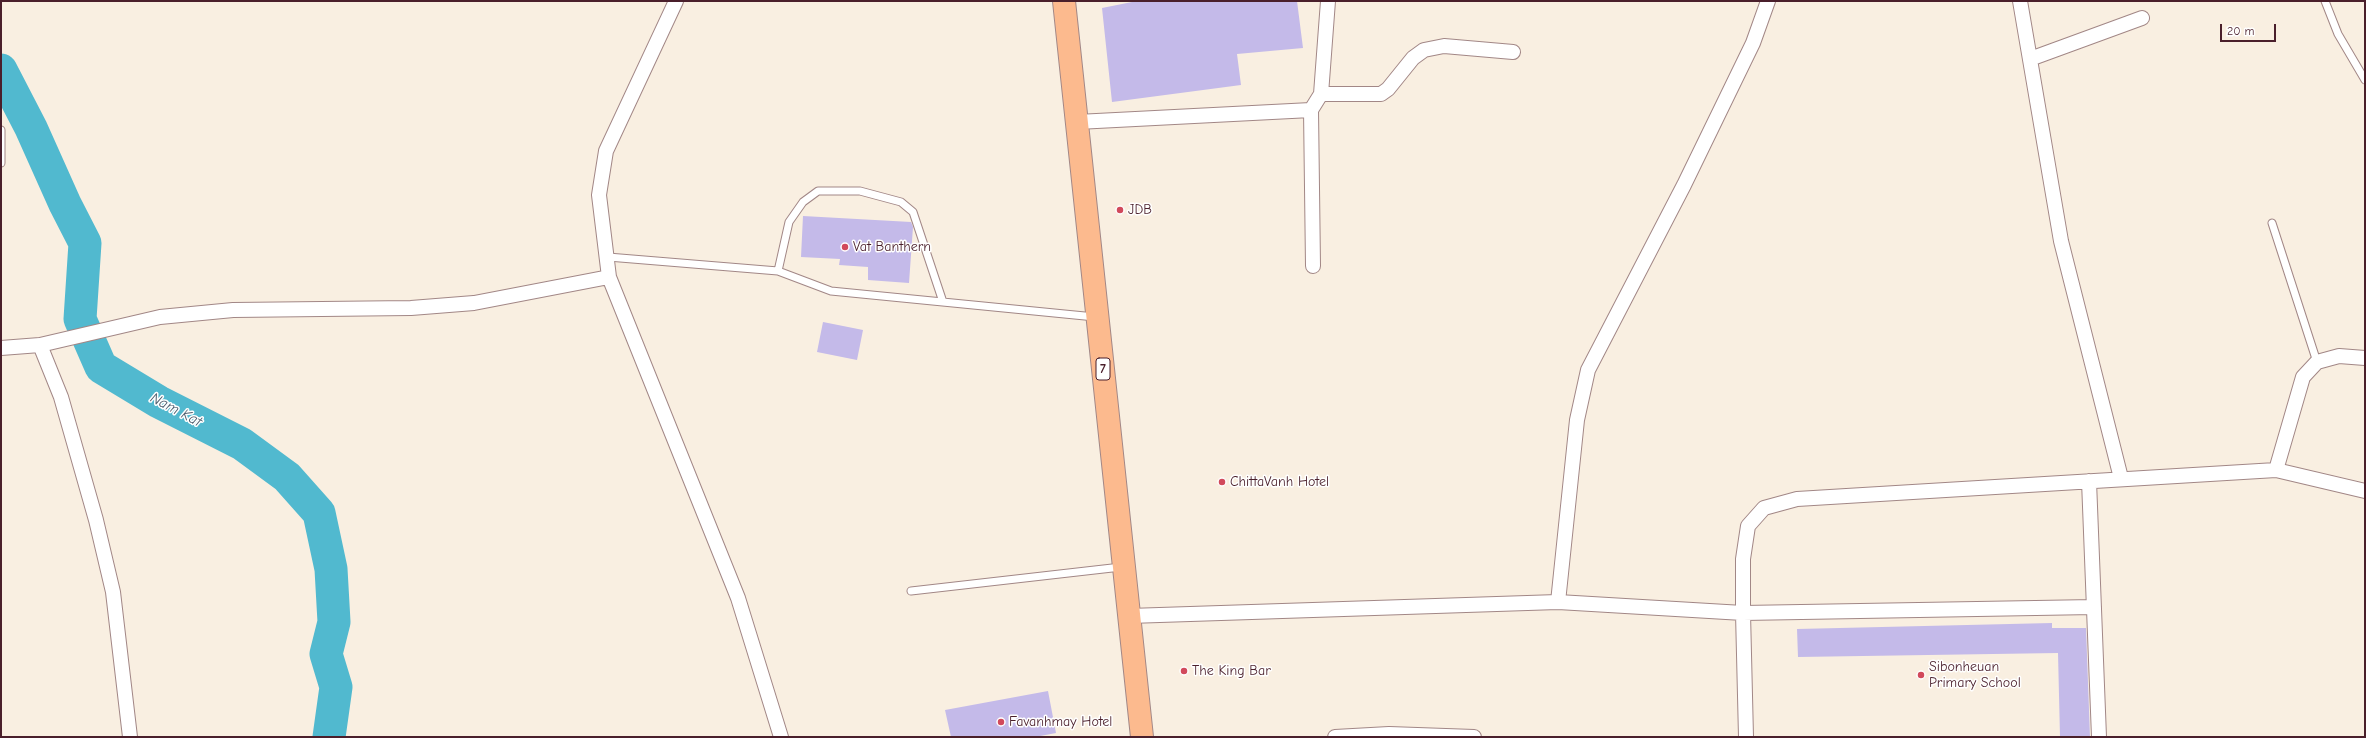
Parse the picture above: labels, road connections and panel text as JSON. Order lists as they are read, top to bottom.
{
  "streets": {
    "highway": ["7"]
  },
  "water": ["Nam Kat"],
  "places": [
    "JDB",
    "Vat Banthern",
    "ChittaVanh Hotel",
    "The King Bar",
    "Sibonheuan Primary School",
    "Favanhmay Hotel"
  ],
  "scale_bar": "20 m"
}
